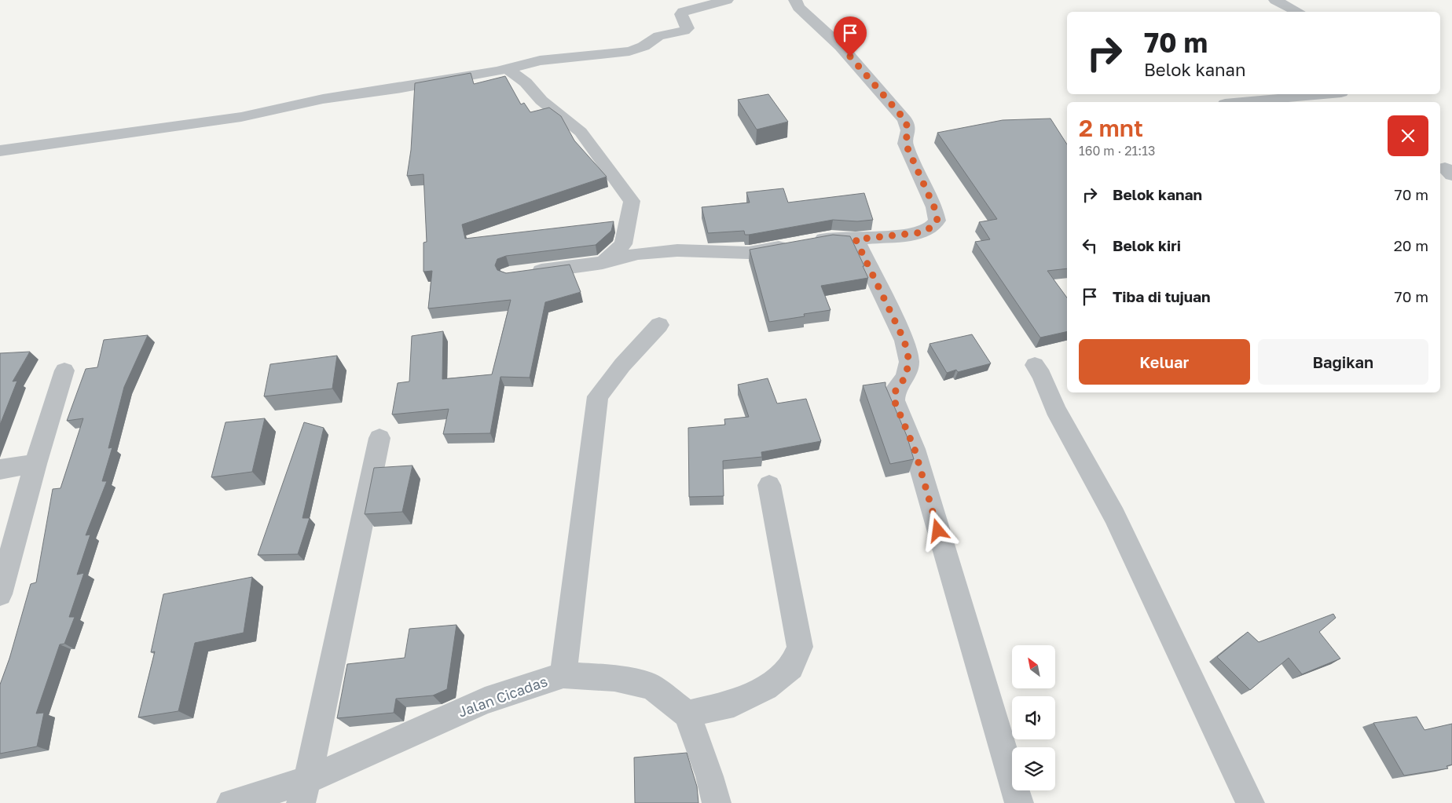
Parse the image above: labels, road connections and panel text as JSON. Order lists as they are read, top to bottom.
{
  "streets": {
    "street": ["Jalan Cicadas"]
  },
  "north": "top left",
  "page": {
    "turn": ["70 m", "Belok kanan"],
    "heading": ["2 mnt", "160 m · 21:13"],
    "list": [
      {
        "name": "Belok kanan",
        "value": "70 m"
      },
      {
        "name": "Belok kiri",
        "value": "20 m"
      },
      {
        "name": "Tiba di tujuan",
        "value": "70 m"
      }
    ],
    "buttons": ["Keluar", "Bagikan"]
  }
}
